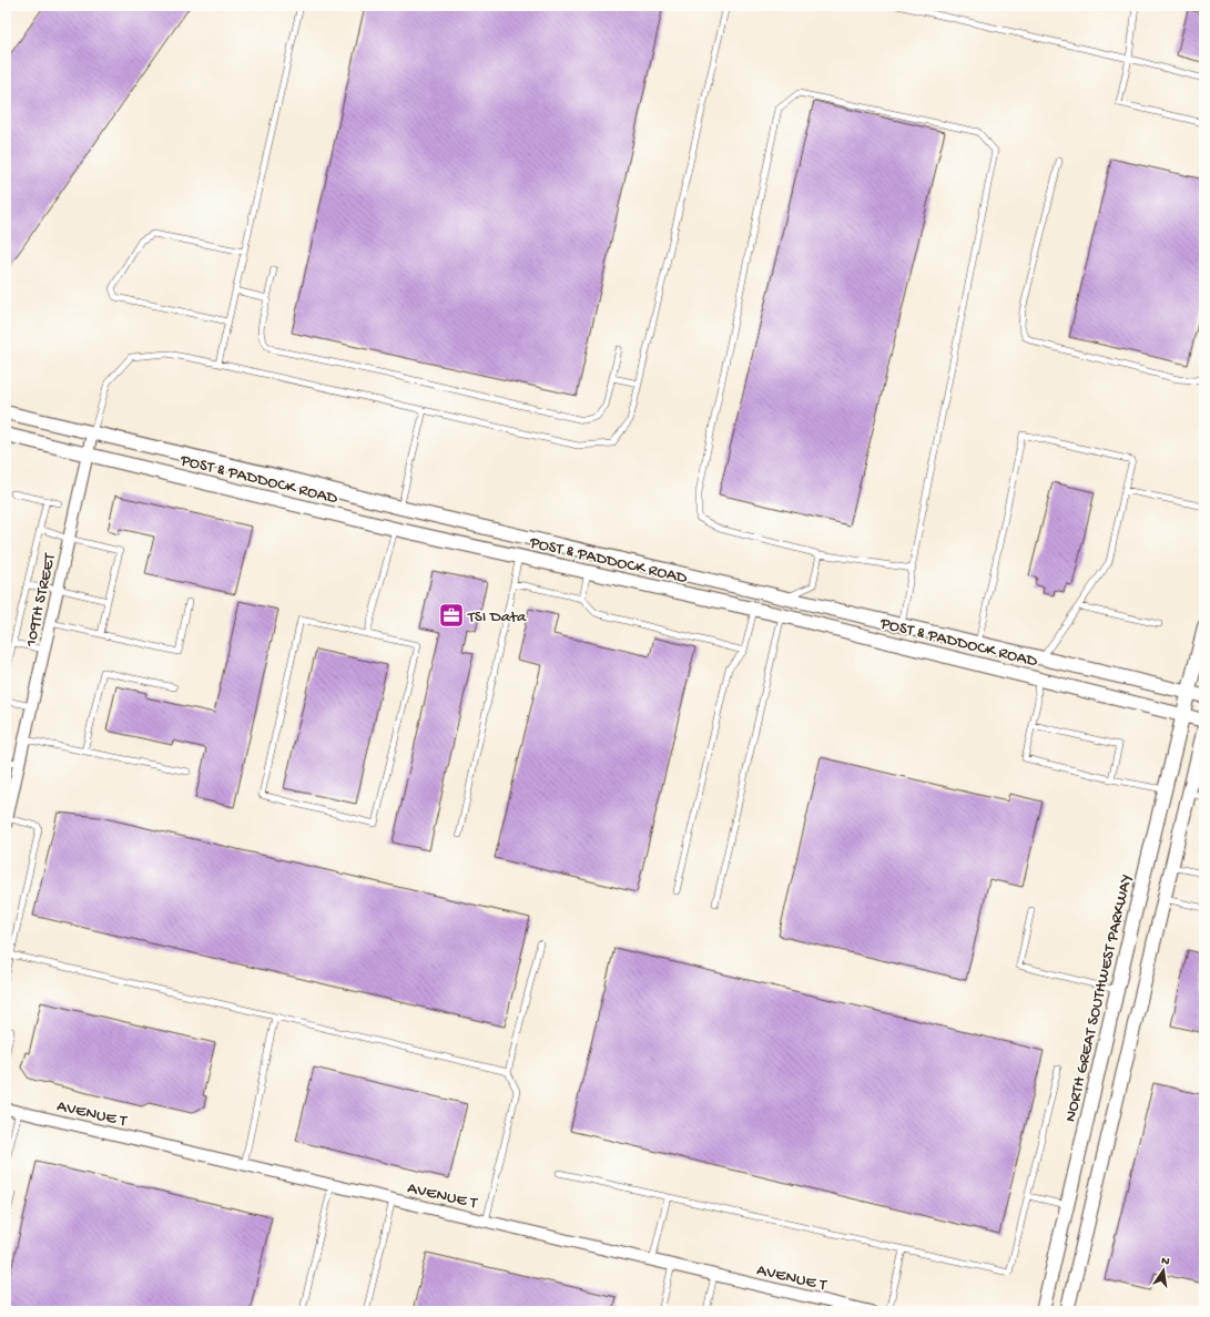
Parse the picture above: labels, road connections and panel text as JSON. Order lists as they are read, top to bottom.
{
  "streets": {
    "street": [
      "POST & PADDOCK ROAD",
      "109TH STREET",
      "NORTH GREAT SOUTHWEST PARKWAY",
      "AVENUE T"
    ]
  },
  "crossings": [
    ["POST & PADDOCK ROAD", "109TH STREET"],
    ["POST & PADDOCK ROAD", "NORTH GREAT SOUTHWEST PARKWAY"]
  ],
  "places": {
    "office": ["TSI Data"]
  },
  "north": "top"
}
